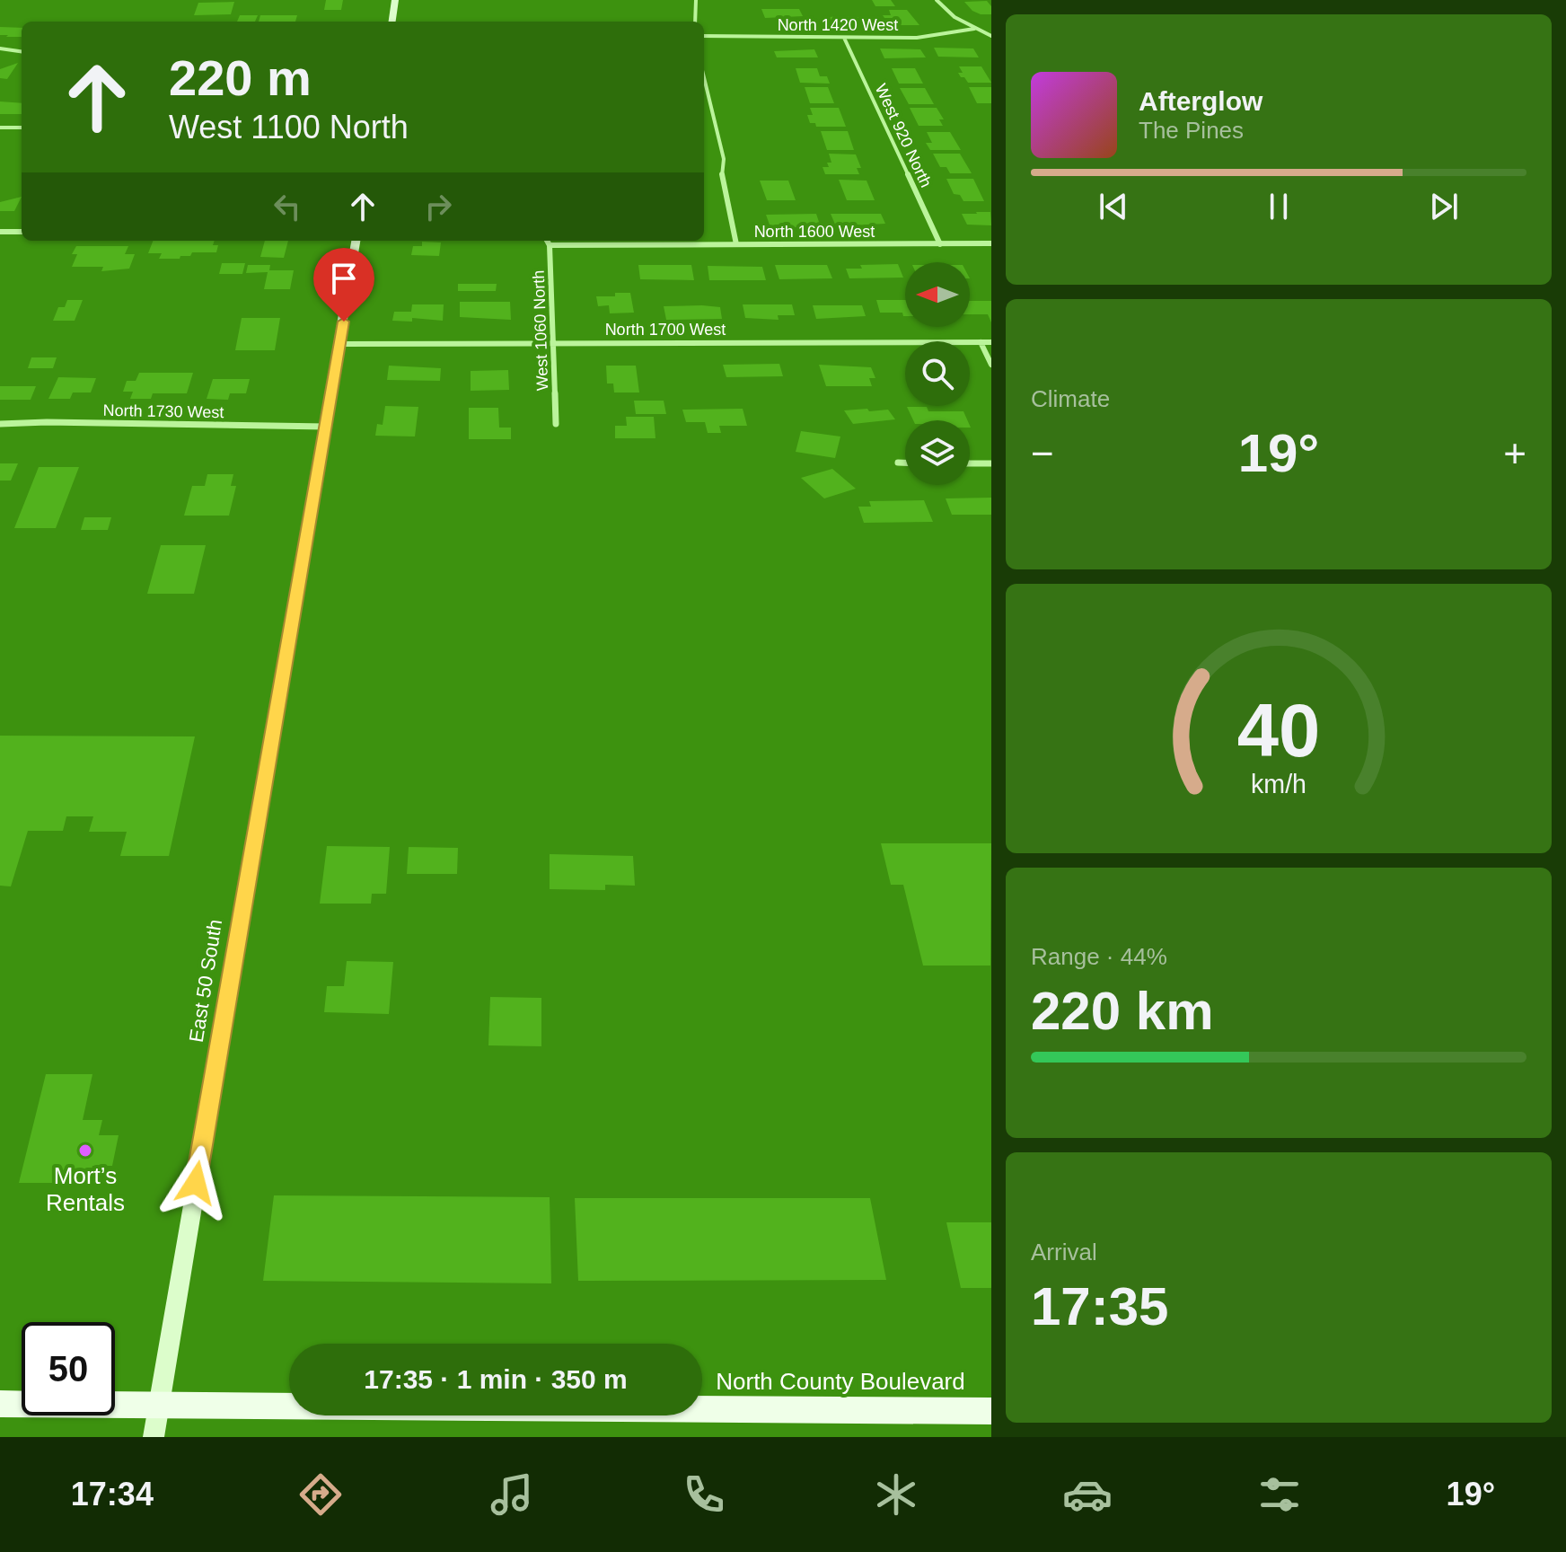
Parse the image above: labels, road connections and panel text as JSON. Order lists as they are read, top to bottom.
{
  "streets": {
    "main road": ["East 50 South", "North County Boulevard"],
    "street": [
      "North 1420 West",
      "West 920 North",
      "North 1600 West",
      "North 1700 West",
      "West 1060 North",
      "North 1730 West"
    ]
  },
  "crossings": [
    ["North 1420 West", "West 920 North"],
    ["West 920 North", "North 1600 West"],
    ["North 1600 West", "West 1060 North"],
    ["North 1700 West", "West 1060 North"],
    ["North 1700 West", "East 50 South"],
    ["North 1730 West", "East 50 South"],
    ["East 50 South", "North County Boulevard"]
  ],
  "places": ["Mort’s Rentals"],
  "north": "left",
  "page": {
    "turn": ["220 m", "West 1100 North"],
    "song": ["Afterglow", "The Pines"],
    "tile": [
      "Climate",
      ["Range · 44%", "220 km"],
      ["Arrival", "17:35"]
    ],
    "heat": ["−", "19°", "+"],
    "limit": "50",
    "trip": "17:35 · 1 min · 350 m",
    "tabs": ["17:34", "19°"],
    "gauge": ["40", "km/h"]
  }
}
